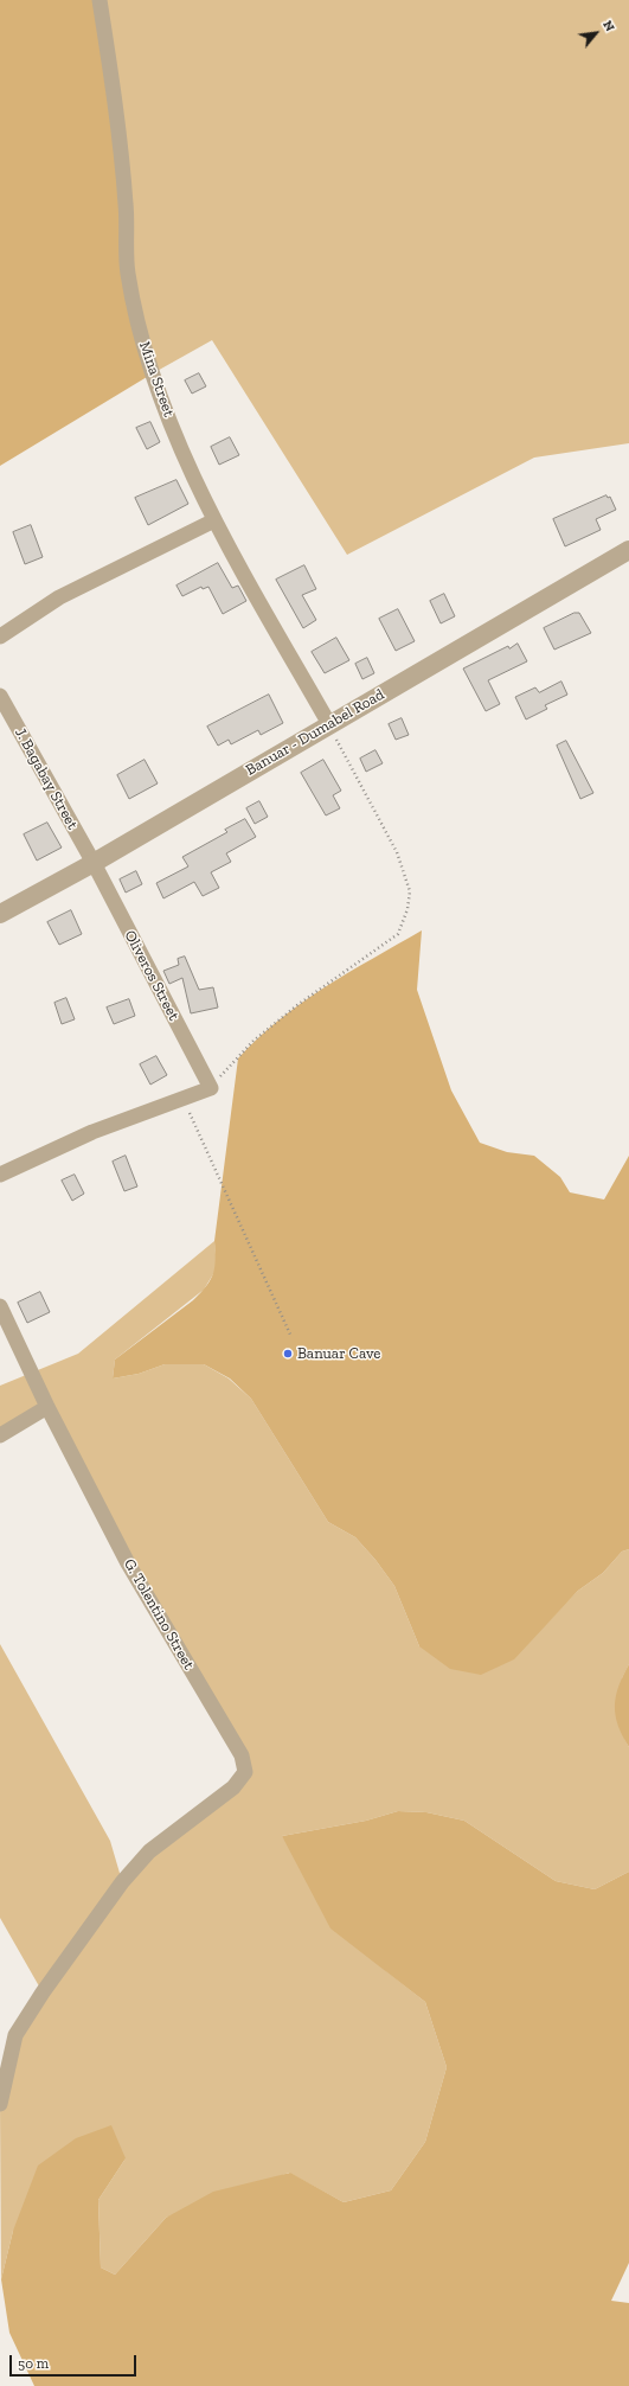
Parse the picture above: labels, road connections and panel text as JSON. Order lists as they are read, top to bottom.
{
  "streets": {
    "street": [
      "Mina Street",
      "Banuar - Dumabel Road",
      "J. Bagabay Street",
      "Oliveros Street",
      "G. Tolentino Street"
    ]
  },
  "crossings": [
    ["Mina Street", "Banuar - Dumabel Road"],
    ["Banuar - Dumabel Road", "J. Bagabay Street"],
    ["Banuar - Dumabel Road", "Oliveros Street"],
    ["J. Bagabay Street", "Oliveros Street"]
  ],
  "places": ["Banuar Cave"],
  "scale_bar": "50 m",
  "north": "top right"
}
